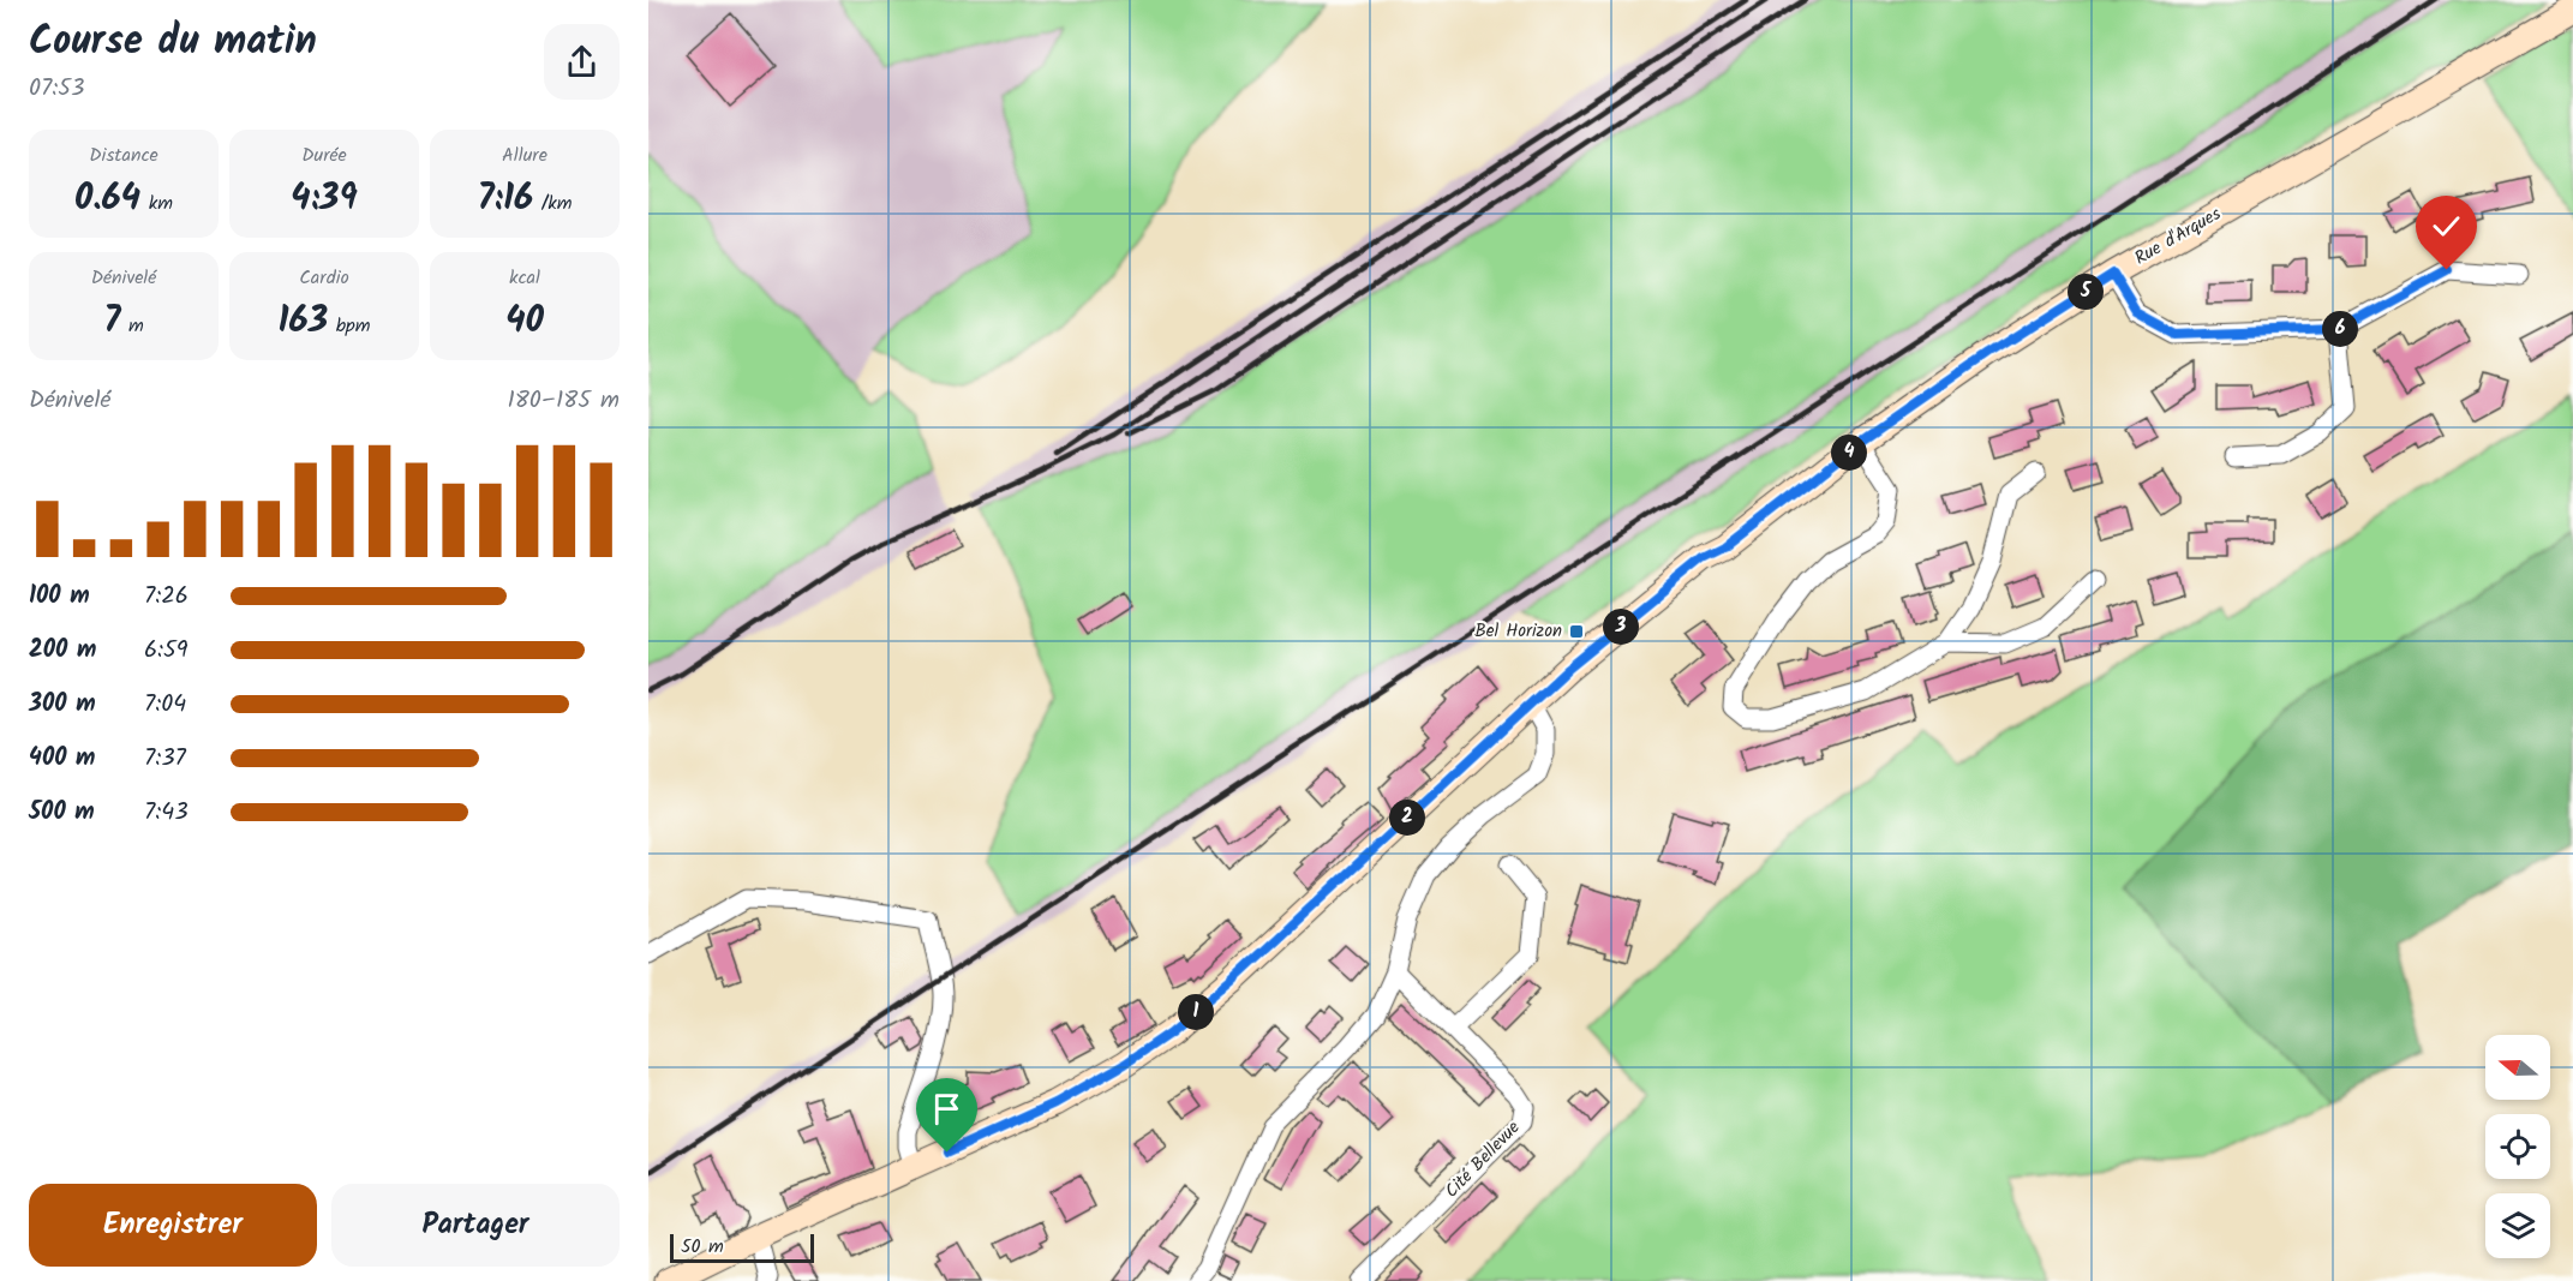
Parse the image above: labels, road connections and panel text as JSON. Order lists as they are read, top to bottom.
{
  "streets": {
    "main road": ["Rue d'Arques"],
    "street": ["Cité Bellevue"]
  },
  "places": {
    "transit": ["Bel Horizon"]
  },
  "scale_bar": "50 m",
  "north": "left",
  "page": {
    "heading": ["Course du matin", "07:53"],
    "stats": [
      ["Distance", "0.64 km"],
      ["Durée", "4:39"],
      ["Allure", "7:16 /km"],
      ["Dénivelé", "7 m"],
      ["Cardio", "163 bpm"],
      ["kcal", "40"]
    ],
    "pins": [
      "5",
      "6",
      "4",
      "3",
      "2",
      "1"
    ],
    "chart": ["Dénivelé", "180–185 m"],
    "list": [
      {
        "name": "100 m",
        "note": "7:26"
      },
      {
        "name": "200 m",
        "note": "6:59"
      },
      {
        "name": "300 m",
        "note": "7:04"
      },
      {
        "name": "400 m",
        "note": "7:37"
      },
      {
        "name": "500 m",
        "note": "7:43"
      }
    ],
    "buttons": ["Enregistrer", "Partager"],
    "scale": "50 m"
  }
}
